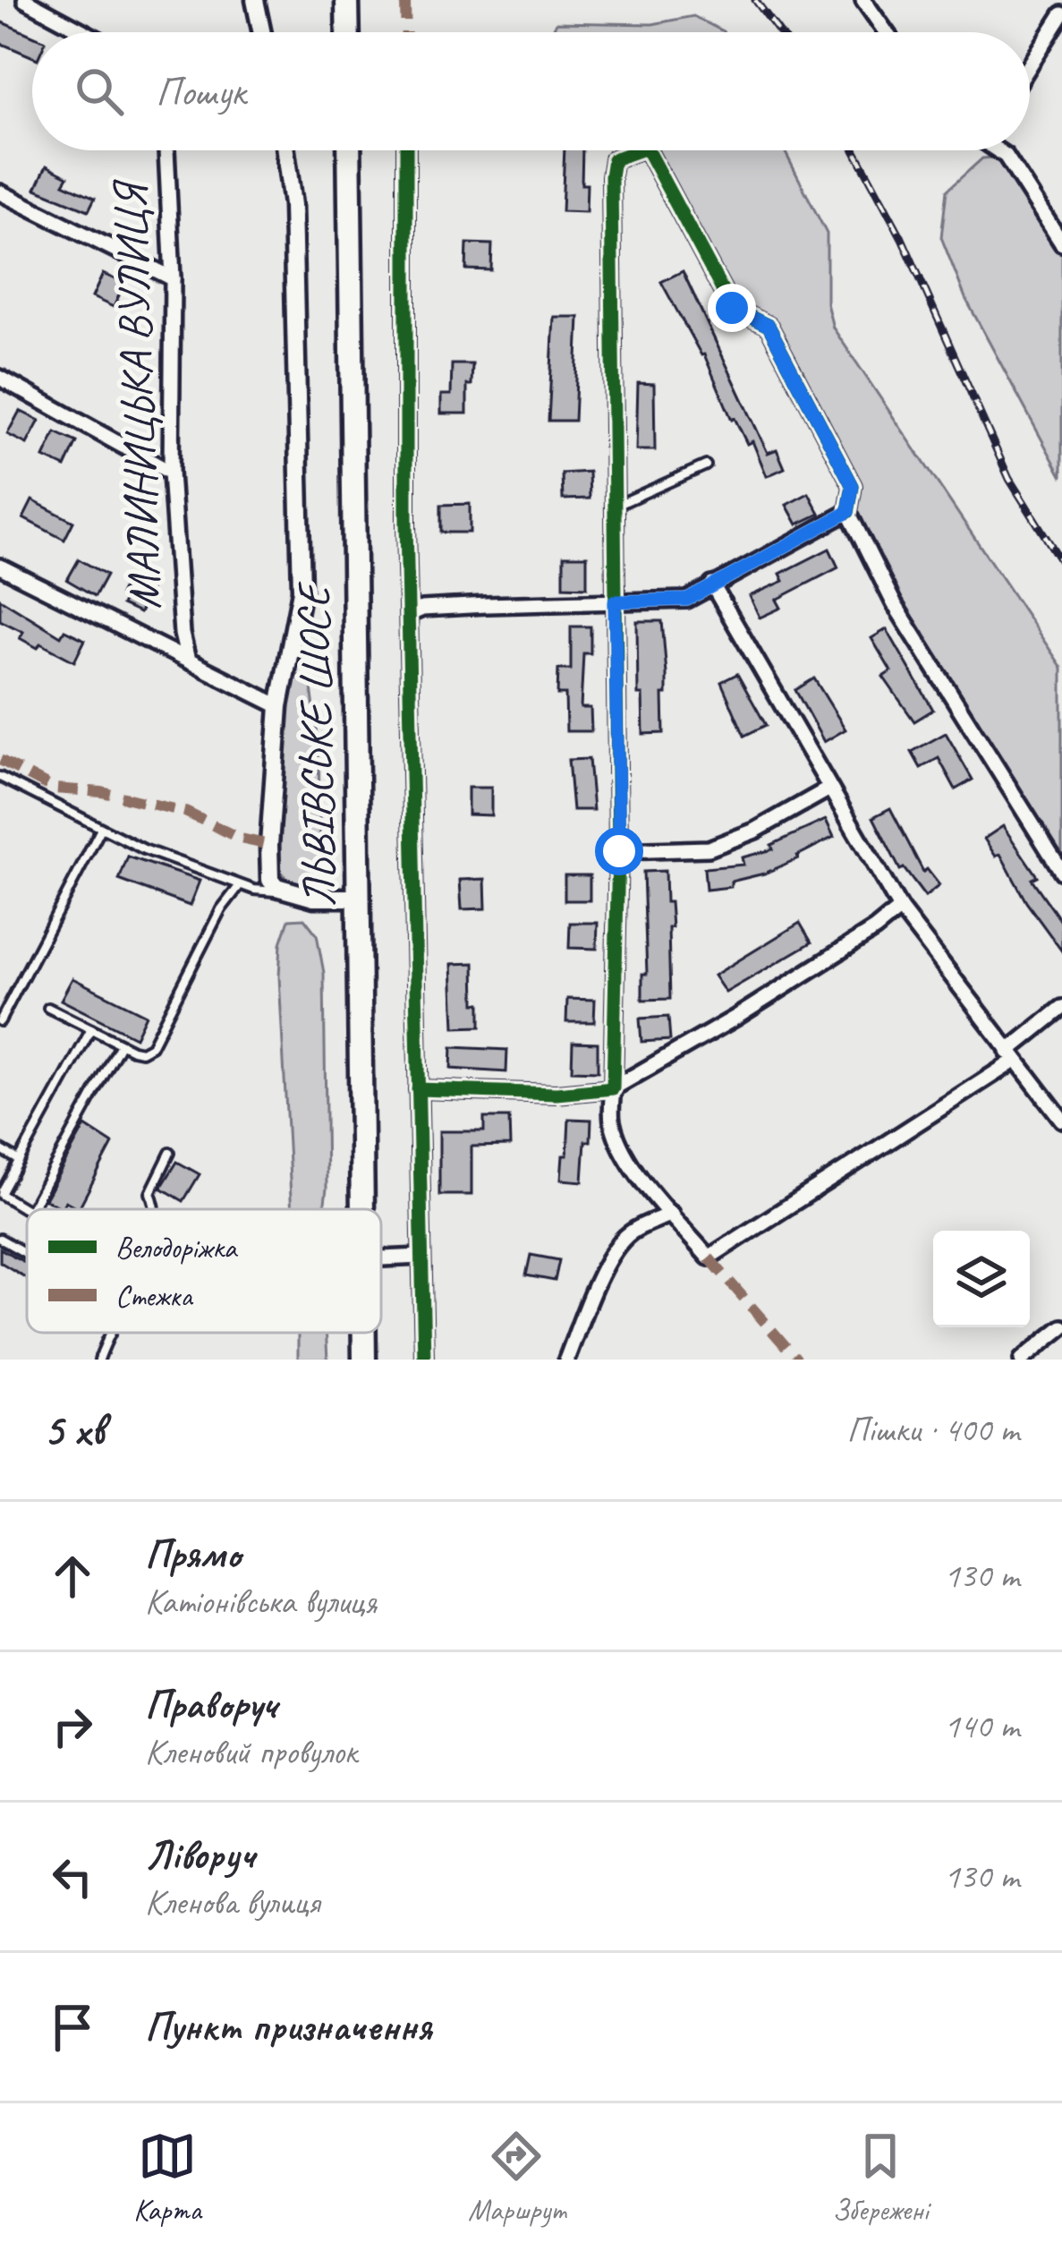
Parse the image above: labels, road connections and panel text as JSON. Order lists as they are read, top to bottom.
{
  "streets": {
    "main road": ["ЛЬВІВСЬКЕ ШОСЕ"],
    "street": ["МАЛИНИЦЬКА ВУЛИЦЯ"]
  },
  "legend": ["Велодоріжка", "Стежка"],
  "page": {
    "search": "Пошук",
    "heading": ["5 хв", "Пішки · 400 m"],
    "list": [
      ["Прямо", "Катіонівська вулиця", "130 m"],
      ["Праворуч", "Кленовий провулок", "140 m"],
      ["Ліворуч", "Кленова вулиця", "130 m"],
      "Пункт призначення"
    ],
    "nav": ["Карта", "Маршрут", "Збережені"]
  }
}
